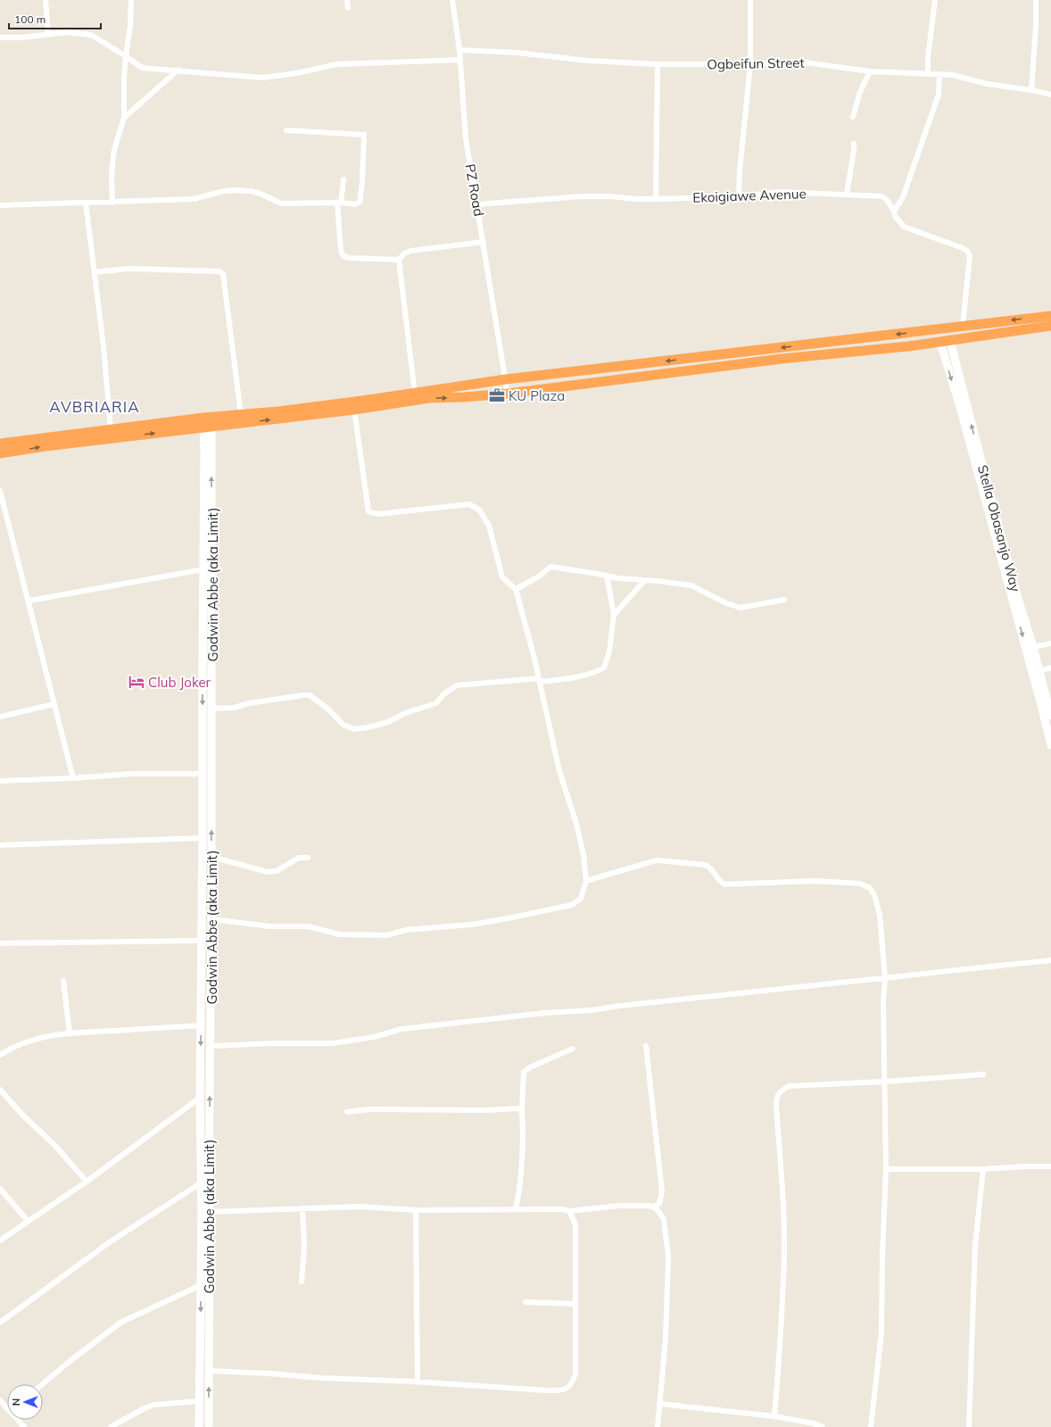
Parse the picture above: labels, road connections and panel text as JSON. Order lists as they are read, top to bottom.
{
  "streets": {
    "street": [
      "Ogbeifun Street",
      "PZ Road",
      "Ekoigiawe Avenue",
      "Stella Obasanjo Way",
      "Godwin Abbe (aka Limit)"
    ]
  },
  "crossings": [
    ["Ogbeifun Street", "PZ Road"],
    ["PZ Road", "Ekoigiawe Avenue"]
  ],
  "districts": ["AVBRIARIA"],
  "places": {
    "office": ["KU Plaza"],
    "hotel": ["Club Joker"]
  },
  "scale_bar": "100 m",
  "north": "left"
}
